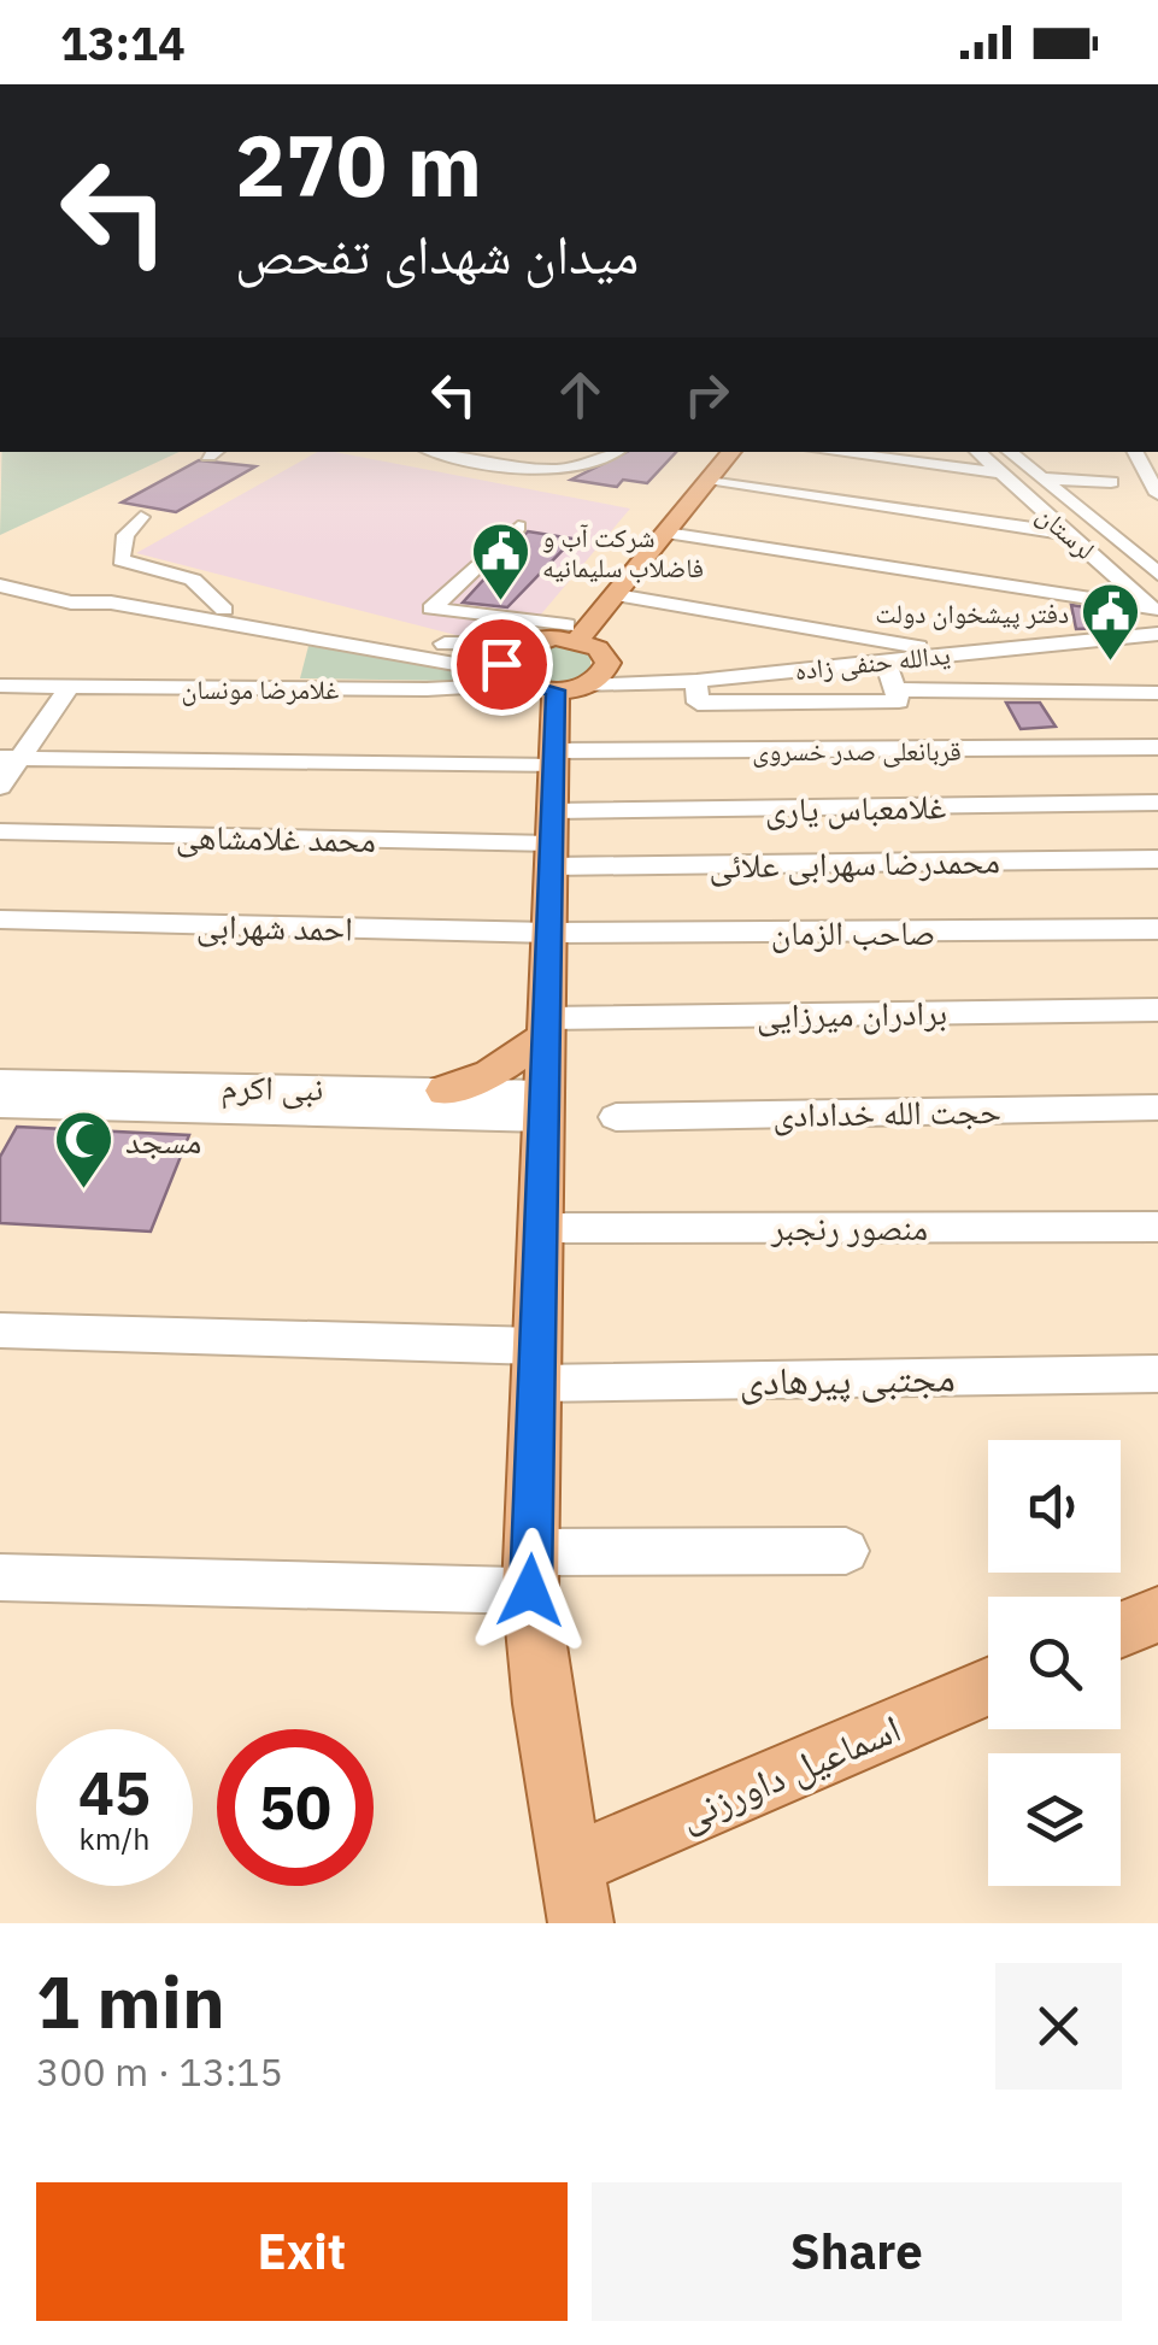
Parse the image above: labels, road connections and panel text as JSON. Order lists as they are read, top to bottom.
{
  "streets": {
    "main road": ["اسماعیل داورزنی"],
    "street": [
      "لرستان",
      "یدالله حنفی زاده",
      "غلامرضا مونسان",
      "قربانعلی صدر خسروی",
      "غلامعباس یاری",
      "محمد غلامشاهی",
      "محمدرضا سهرابی علائی",
      "احمد شهرابی",
      "صاحب الزمان",
      "برادران میرزایی",
      "نبی اکرم",
      "حجت الله خدادادی",
      "منصور رنجبر",
      "مجتبی پیرهادی"
    ]
  },
  "crossings": [
    ["غلامعباس یاری", "محمد غلامشاهی"],
    ["غلامعباس یاری", "محمدرضا سهرابی علائی"],
    ["محمد غلامشاهی", "محمدرضا سهرابی علائی"],
    ["احمد شهرابی", "صاحب الزمان"]
  ],
  "places": {
    "public building": ["شرکت آب و فاضلاب سلیمانیه", "دفتر پیشخوان دولت"],
    "mosque": ["مسجد"]
  },
  "page": {
    "status": "13:14",
    "turn": ["270 m", "میدان شهدای تفحص"],
    "speed": "45 km/h",
    "limit": "50",
    "heading": ["1 min", "300 m · 13:15"],
    "buttons": ["Exit", "Share"]
  }
}
